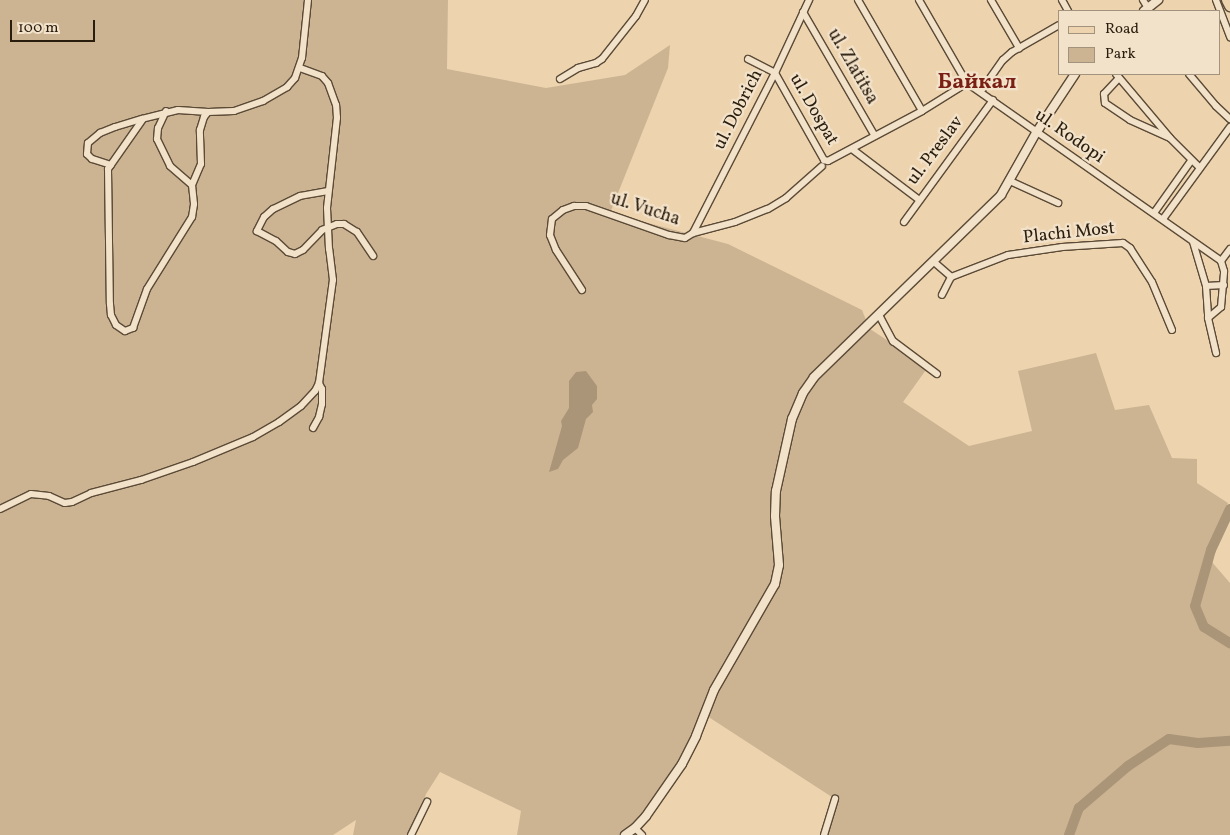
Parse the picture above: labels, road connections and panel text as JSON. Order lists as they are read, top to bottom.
{
  "streets": {
    "street": [
      "ul. Zlatitsa",
      "ul. Dobrich",
      "ul. Dospat",
      "ul. Rodopi",
      "ul. Preslav",
      "ul. Vucha",
      "Plachi Most"
    ]
  },
  "crossings": [
    ["ul. Zlatitsa", "ul. Dobrich"],
    ["ul. Dobrich", "ul. Dospat"],
    ["ul. Dobrich", "ul. Vucha"],
    ["ul. Dospat", "ul. Preslav"],
    ["ul. Rodopi", "ul. Preslav"]
  ],
  "districts": ["Байкал"],
  "legend": ["Road", "Park"],
  "scale_bar": "100 m"
}
